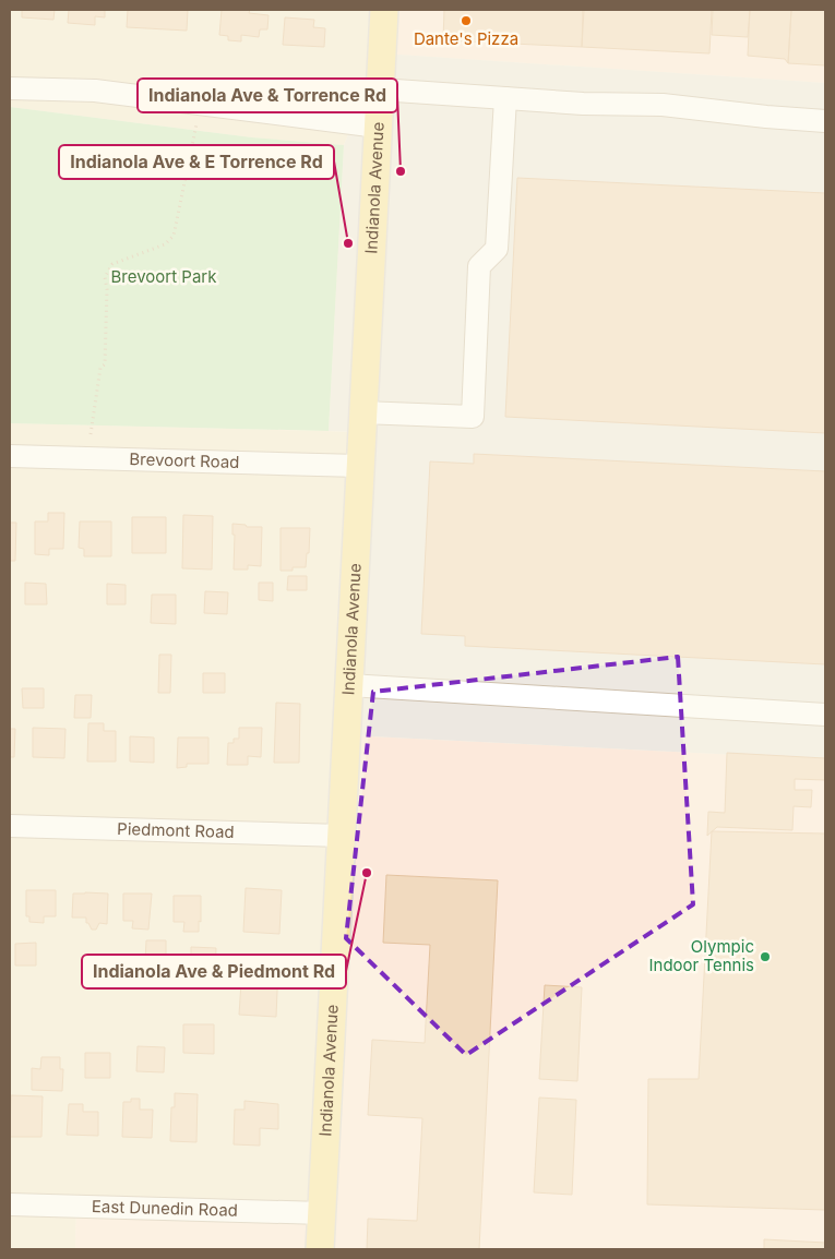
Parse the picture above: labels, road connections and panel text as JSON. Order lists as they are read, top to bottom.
{
  "streets": {
    "main road": ["Indianola Avenue"],
    "street": ["Brevoort Road", "Piedmont Road", "East Dunedin Road"]
  },
  "crossings": [
    ["Indianola Avenue", "Brevoort Road"],
    ["Indianola Avenue", "Piedmont Road"],
    ["Indianola Avenue", "East Dunedin Road"]
  ],
  "parks": ["Brevoort Park"],
  "places": [
    "Dante's Pizza",
    "Indianola Ave & Torrence Rd",
    "Indianola Ave & E Torrence Rd",
    "Indianola Ave & Piedmont Rd",
    "Olympic Indoor Tennis"
  ]
}
